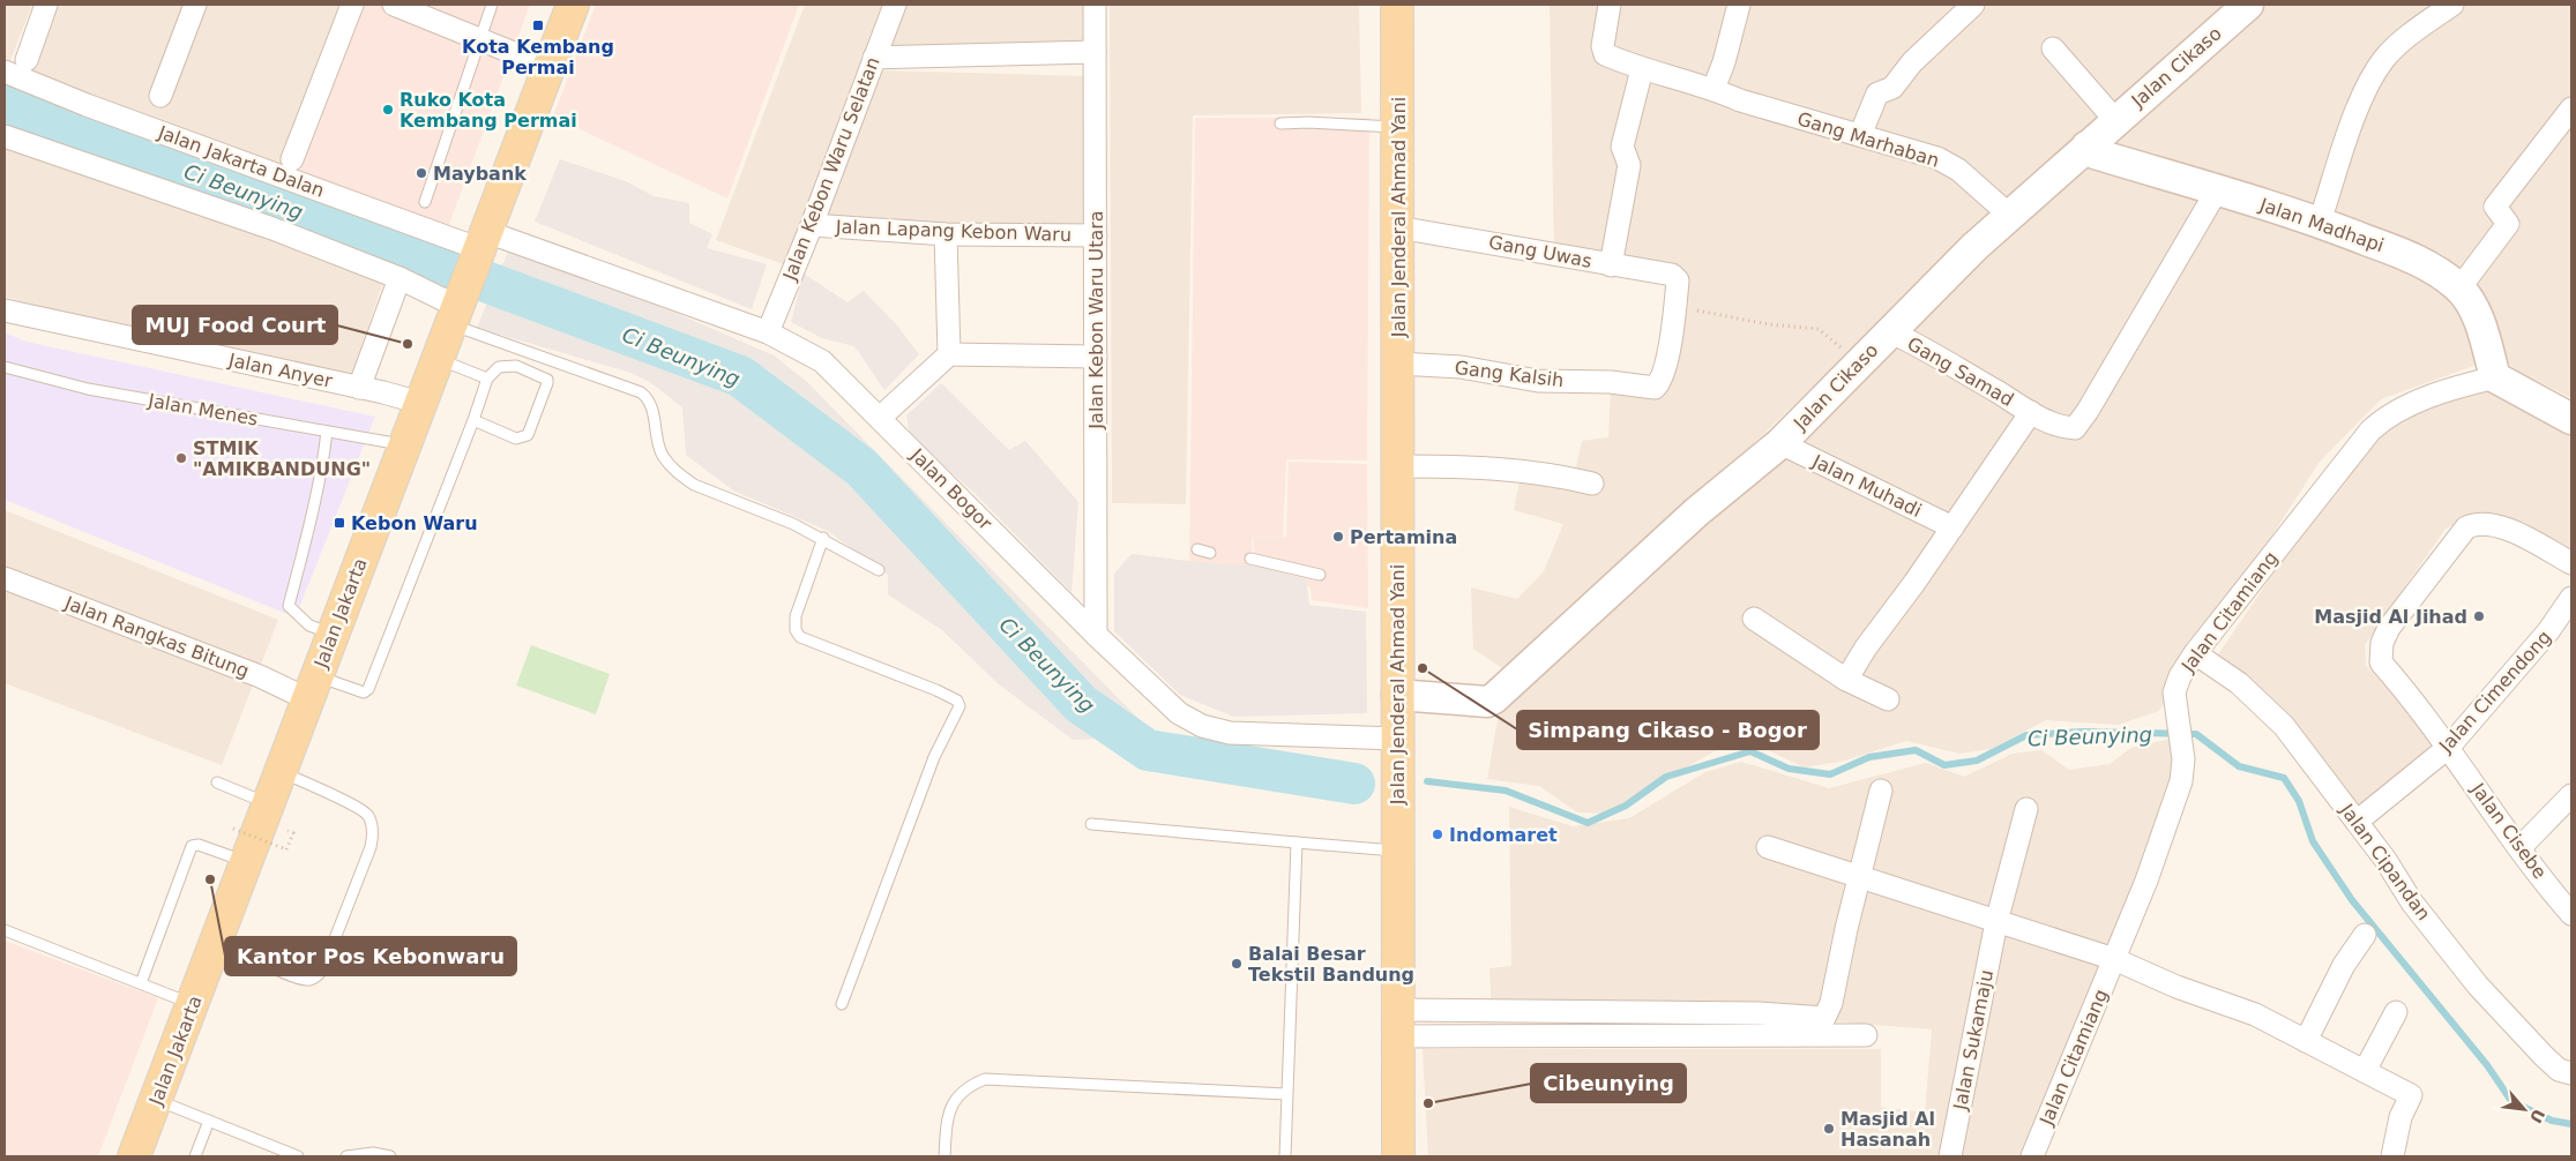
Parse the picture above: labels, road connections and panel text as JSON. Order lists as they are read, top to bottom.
{
  "streets": {
    "main road": ["Jalan Jenderal Ahmad Yani", "Jalan Jakarta"],
    "street": [
      "Jalan Cikaso",
      "Gang Marhaban",
      "Jalan Jakarta Dalan",
      "Jalan Kebon Waru Selatan",
      "Jalan Madhapi",
      "Jalan Lapang Kebon Waru",
      "Gang Uwas",
      "Jalan Kebon Waru Utara",
      "Jalan Anyer",
      "Gang Samad",
      "Gang Kalsih",
      "Jalan Muhadi",
      "Jalan Bogor",
      "Jalan Citamiang",
      "Jalan Rangkas Bitung",
      "Jalan Cimendong",
      "Jalan Cisebe",
      "Jalan Cipandan",
      "Jalan Sukamaju"
    ],
    "lane": ["Jalan Menes"]
  },
  "crossings": [
    ["Jalan Cikaso", "Gang Marhaban"],
    ["Jalan Cikaso", "Jalan Jenderal Ahmad Yani"],
    ["Jalan Cikaso", "Jalan Madhapi"],
    ["Jalan Cikaso", "Gang Samad"],
    ["Jalan Cikaso", "Jalan Muhadi"],
    ["Jalan Jakarta Dalan", "Jalan Bogor"],
    ["Jalan Jakarta Dalan", "Jalan Jakarta"],
    ["Jalan Kebon Waru Selatan", "Jalan Lapang Kebon Waru"],
    ["Jalan Kebon Waru Selatan", "Jalan Bogor"],
    ["Jalan Jenderal Ahmad Yani", "Gang Uwas"],
    ["Jalan Jenderal Ahmad Yani", "Gang Kalsih"],
    ["Jalan Jenderal Ahmad Yani", "Jalan Bogor"],
    ["Jalan Madhapi", "Gang Samad"],
    ["Jalan Madhapi", "Jalan Citamiang"],
    ["Jalan Lapang Kebon Waru", "Jalan Kebon Waru Utara"],
    ["Gang Uwas", "Gang Kalsih"],
    ["Jalan Kebon Waru Utara", "Jalan Bogor"],
    ["Jalan Anyer", "Jalan Jakarta"],
    ["Jalan Menes", "Jalan Jakarta"],
    ["Jalan Bogor", "Jalan Jakarta"],
    ["Jalan Citamiang", "Jalan Cipandan"],
    ["Jalan Jakarta", "Jalan Rangkas Bitung"],
    ["Jalan Cimendong", "Jalan Cisebe"],
    ["Jalan Cimendong", "Jalan Cipandan"]
  ],
  "water": ["Ci Beunying"],
  "places": {
    "transit": ["Kota Kembang Permai", "Kebon Waru"],
    "other": [
      "Ruko Kota Kembang Permai",
      "Maybank",
      "MUJ Food Court",
      "STMIK \"AMIKBANDUNG\"",
      "Pertamina",
      "Masjid Al Jihad",
      "Simpang Cikaso - Bogor",
      "Indomaret",
      "Kantor Pos Kebonwaru",
      "Balai Besar Tekstil Bandung",
      "Cibeunying",
      "Masjid Al Hasanah"
    ]
  },
  "north": "bottom right"
}
